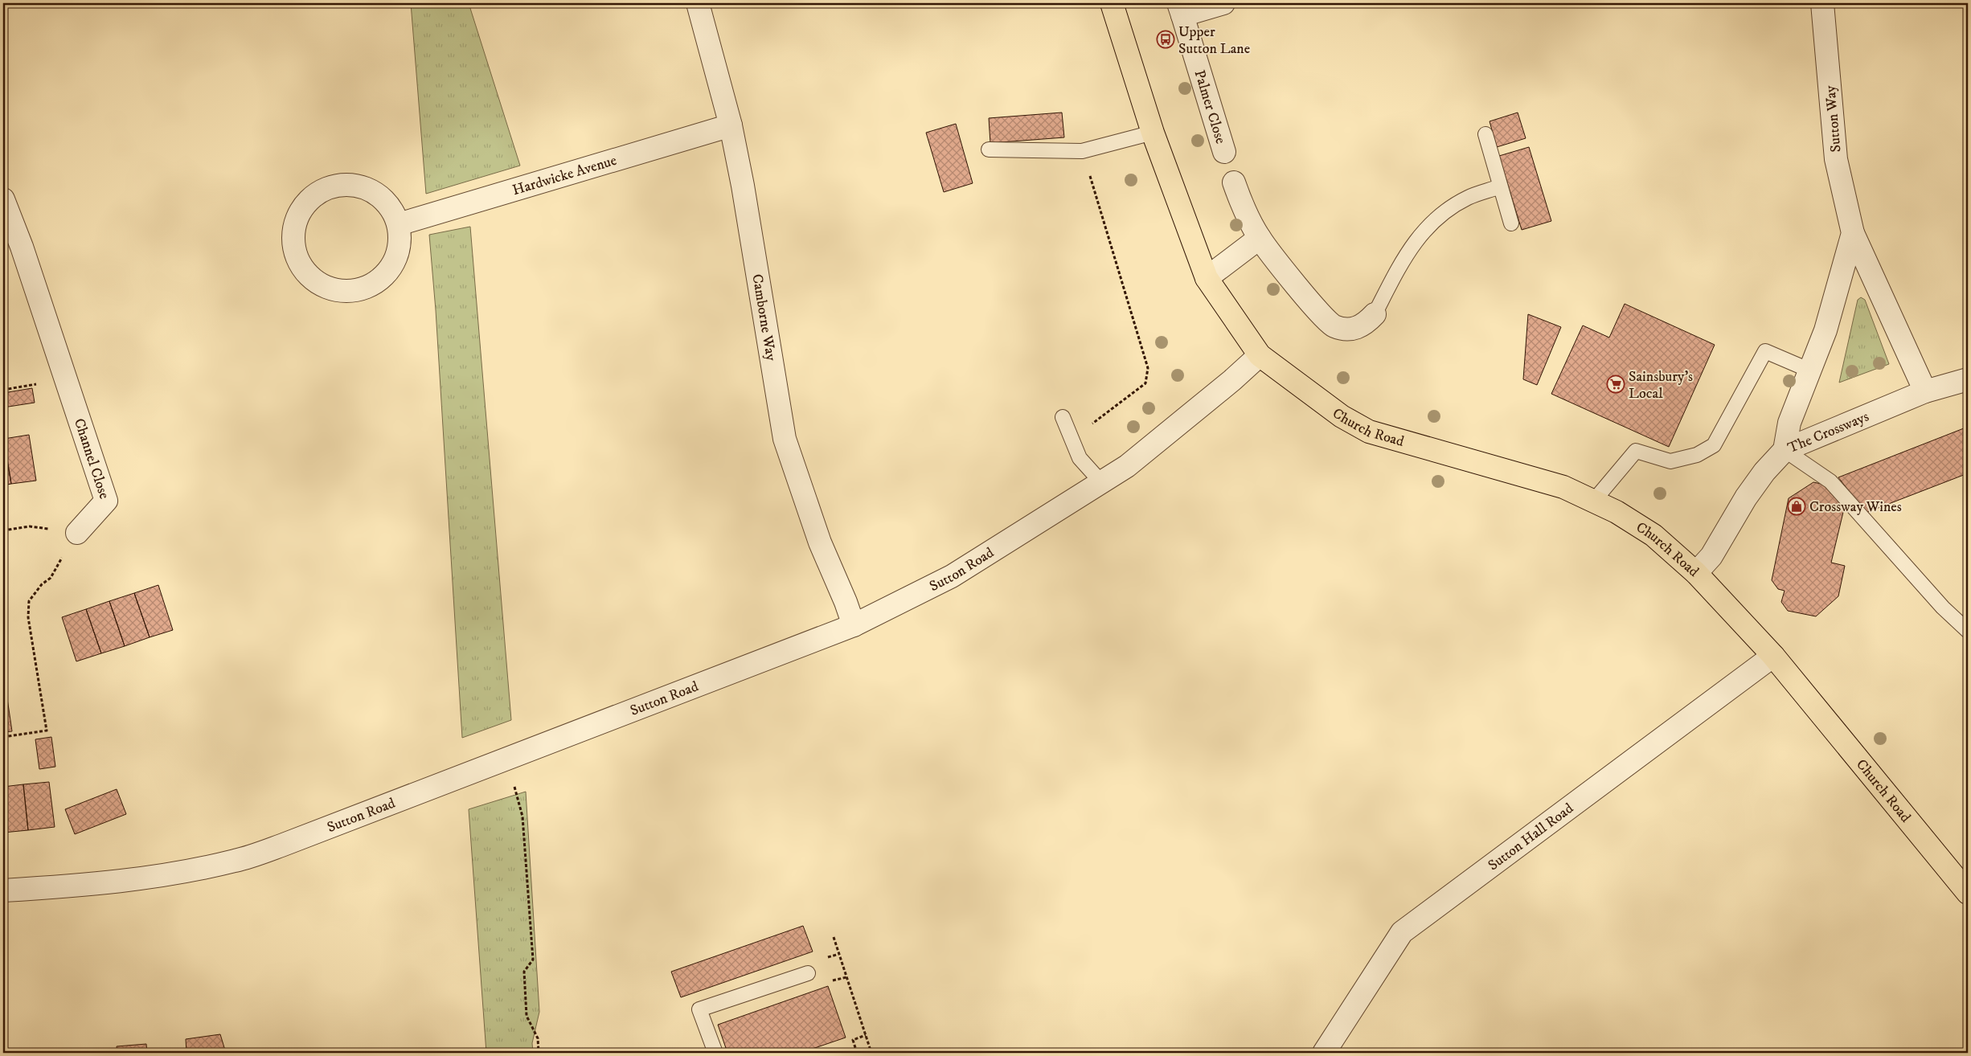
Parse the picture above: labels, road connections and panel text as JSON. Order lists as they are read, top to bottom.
{
  "streets": {
    "main road": ["Church Road"],
    "street": [
      "Palmer Close",
      "Sutton Way",
      "Hardwicke Avenue",
      "Camborne Way",
      "The Crossways",
      "Channel Close",
      "Sutton Road",
      "Sutton Hall Road"
    ]
  },
  "crossings": [
    ["Sutton Way", "The Crossways"],
    ["Hardwicke Avenue", "Camborne Way"],
    ["Camborne Way", "Sutton Road"],
    ["Church Road", "The Crossways"],
    ["Church Road", "Sutton Road"],
    ["Church Road", "Sutton Hall Road"]
  ],
  "places": {
    "bus stop": ["Upper Sutton Lane"],
    "supermarket": ["Sainsbury's Local"],
    "shop": ["Crossway Wines"]
  }
}
